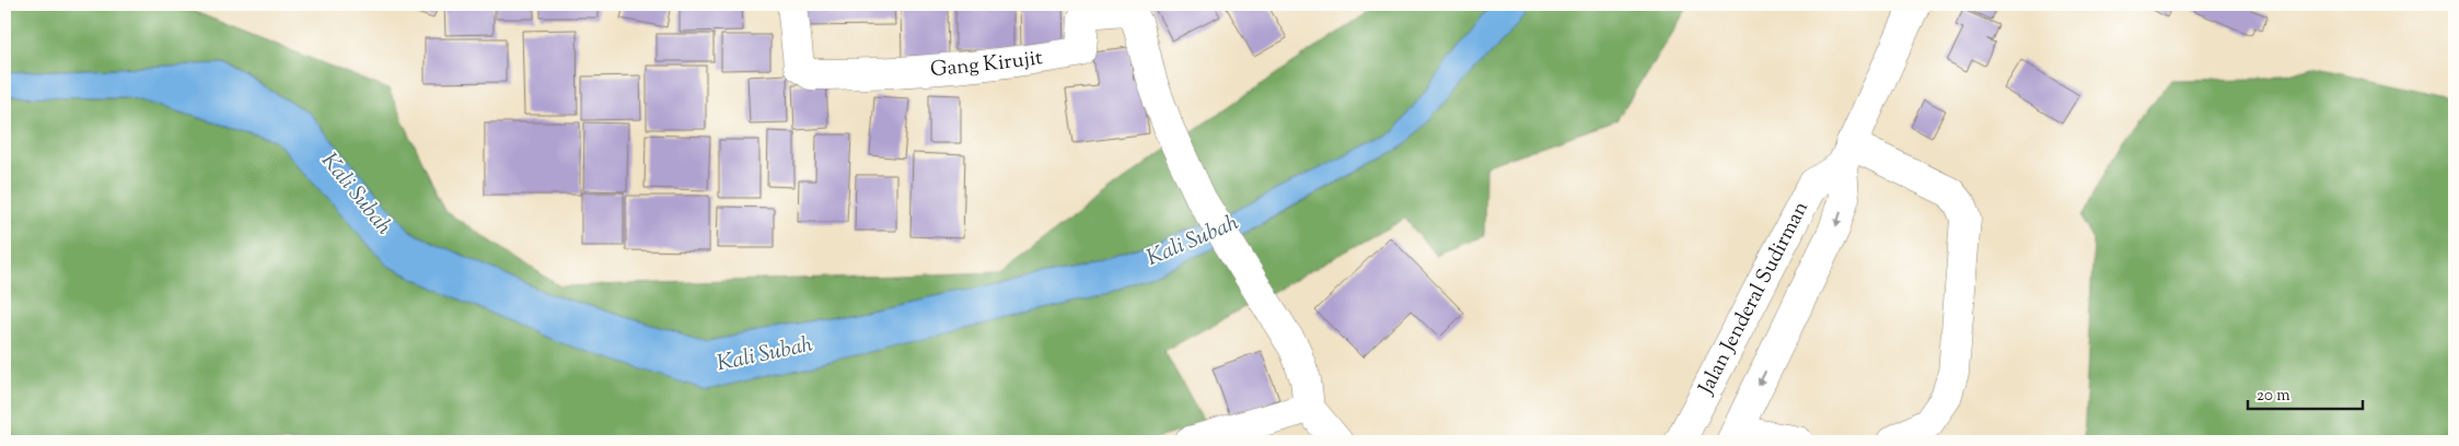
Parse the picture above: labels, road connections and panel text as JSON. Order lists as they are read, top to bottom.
{
  "streets": {
    "main road": ["Gang Kirujit", "Jalan Jenderal Sudirman"]
  },
  "water": ["Kali Subah"],
  "scale_bar": "20 m"
}
